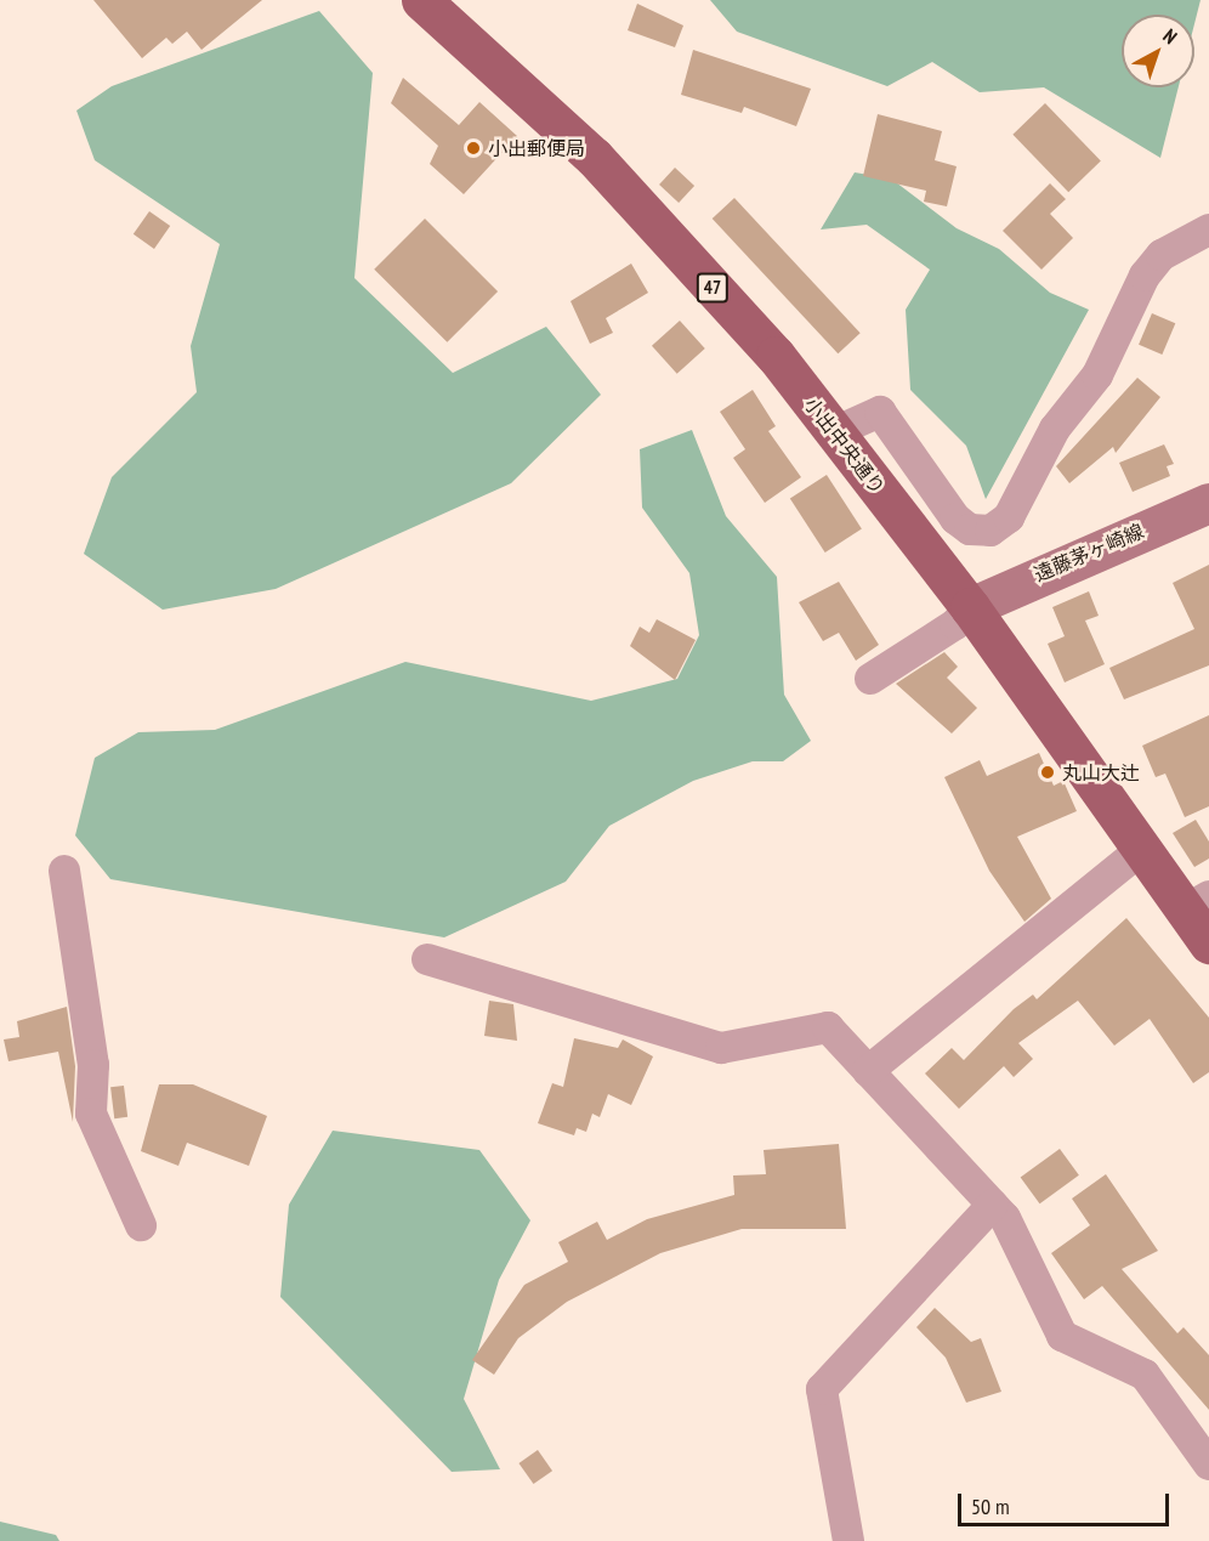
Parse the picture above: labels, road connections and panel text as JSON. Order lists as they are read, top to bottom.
{
  "streets": {
    "main road": ["47", "小出中央通り", "遠藤茅ヶ崎線"]
  },
  "crossings": [
    ["小出中央通り", "遠藤茅ヶ崎線"]
  ],
  "places": ["小出郵便局", "丸山大辻"],
  "scale_bar": "50 m",
  "north": "top right"
}
